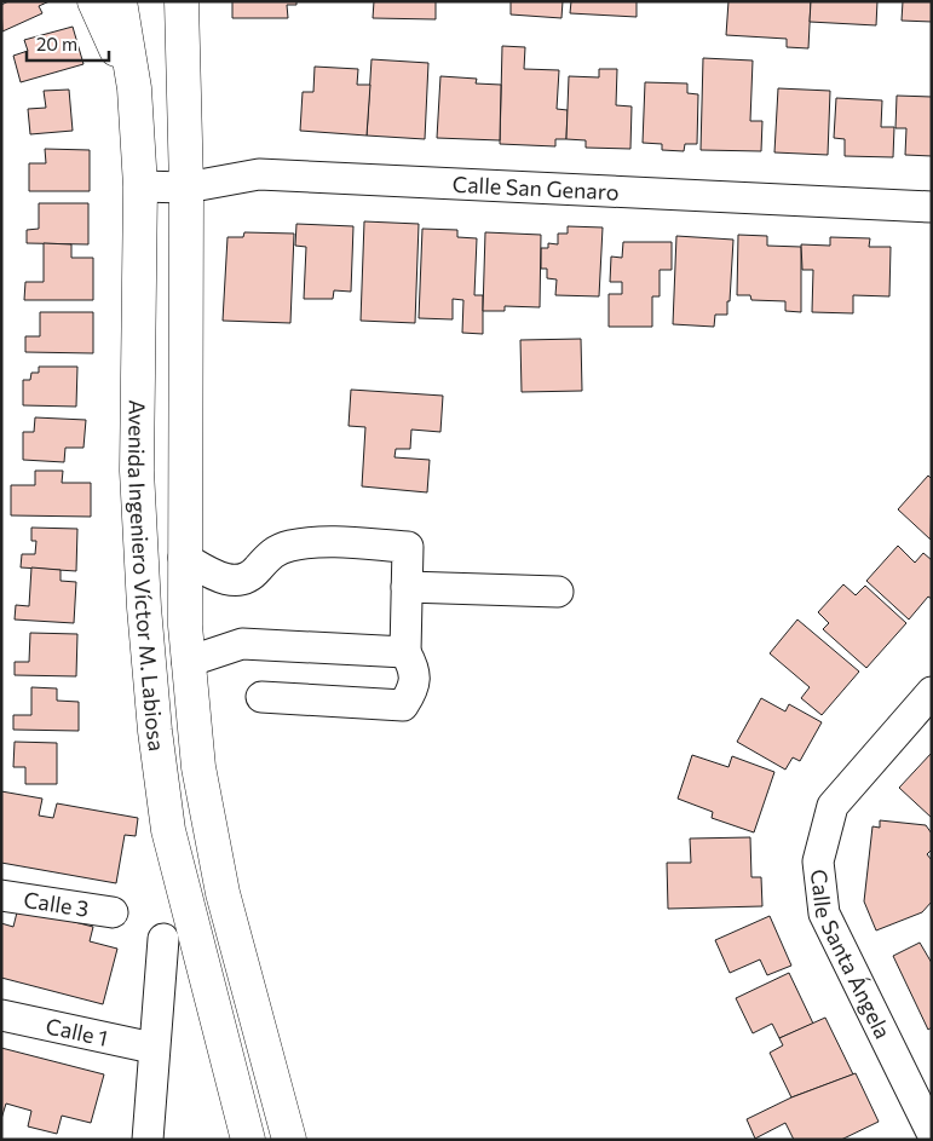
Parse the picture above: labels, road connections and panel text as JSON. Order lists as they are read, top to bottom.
{
  "streets": {
    "main road": ["Avenida Ingeniero Víctor M. Labiosa"],
    "street": [
      "Calle San Genaro",
      "Calle 3",
      "Calle Santa Ángela",
      "Calle 1"
    ]
  },
  "crossings": [
    ["Calle San Genaro", "Avenida Ingeniero Víctor M. Labiosa"]
  ],
  "scale_bar": "20 m"
}
